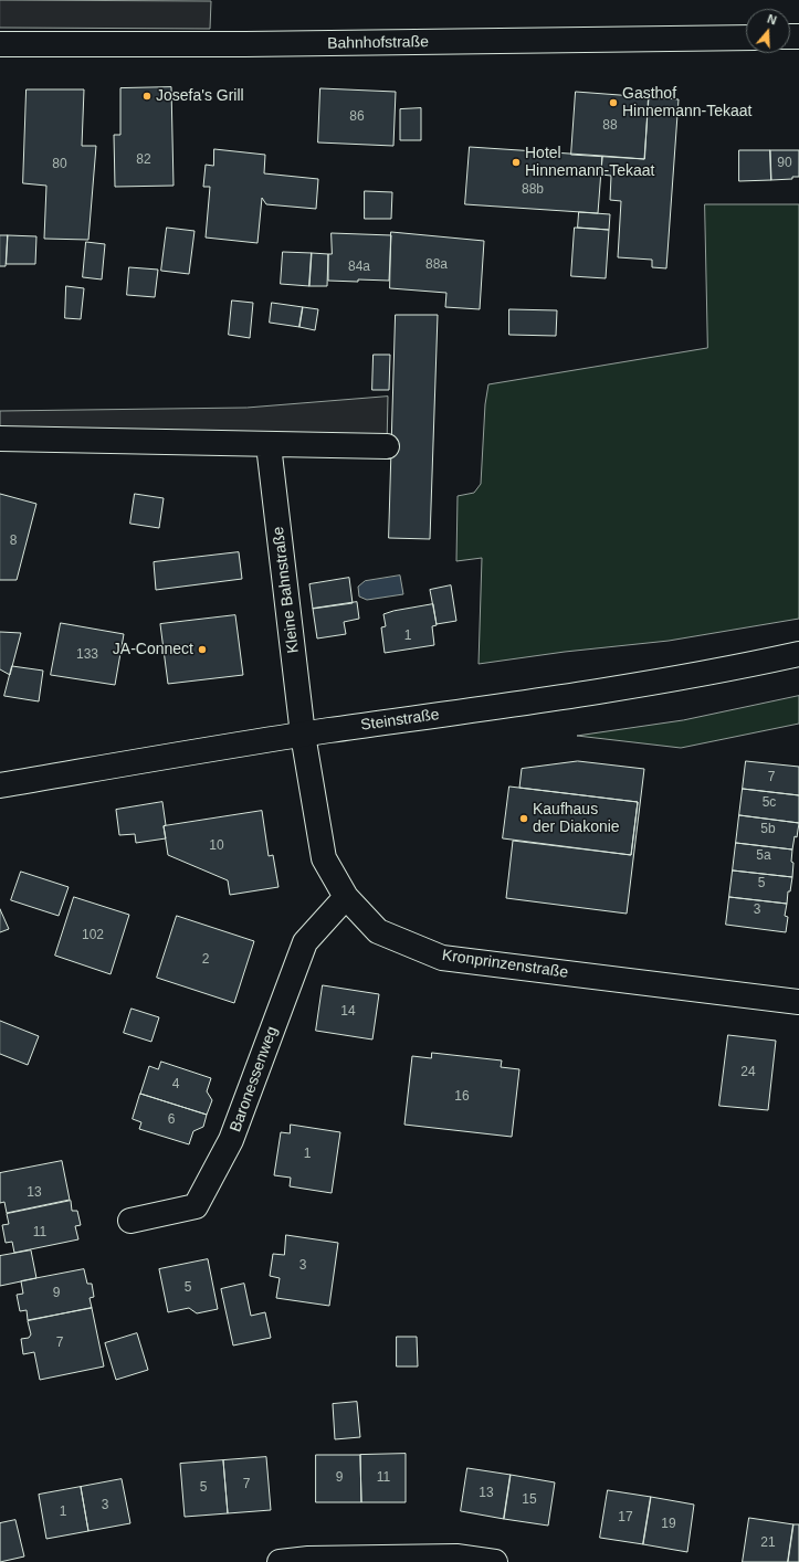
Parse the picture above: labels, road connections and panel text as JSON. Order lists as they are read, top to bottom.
{
  "streets": {
    "street": [
      "Bahnhofstraße",
      "Kleine Bahnstraße",
      "Steinstraße",
      "Kronprinzenstraße",
      "Baronessenweg"
    ]
  },
  "crossings": [
    ["Kleine Bahnstraße", "Steinstraße"],
    ["Kleine Bahnstraße", "Kronprinzenstraße"],
    ["Steinstraße", "Kronprinzenstraße"],
    ["Kronprinzenstraße", "Baronessenweg"]
  ],
  "places": [
    "Josefa's Grill",
    "Gasthof Hinnemann-Tekaat",
    "Hotel Hinnemann-Tekaat",
    "JA-Connect",
    "Kaufhaus der Diakonie"
  ],
  "house_numbers": [
    "86",
    "88",
    "82",
    "90",
    "80",
    "88b",
    "88a",
    "84a",
    "8",
    "1",
    "133",
    "7",
    "5c",
    "5b",
    "10",
    "5a",
    "5",
    "3",
    "102",
    "2",
    "14",
    "24",
    "4",
    "16",
    "6",
    "1",
    "13",
    "11",
    "3",
    "5",
    "9",
    "7",
    "9",
    "11",
    "7",
    "5",
    "13",
    "15",
    "3",
    "1",
    "17",
    "19",
    "21"
  ],
  "north": "top"
}
